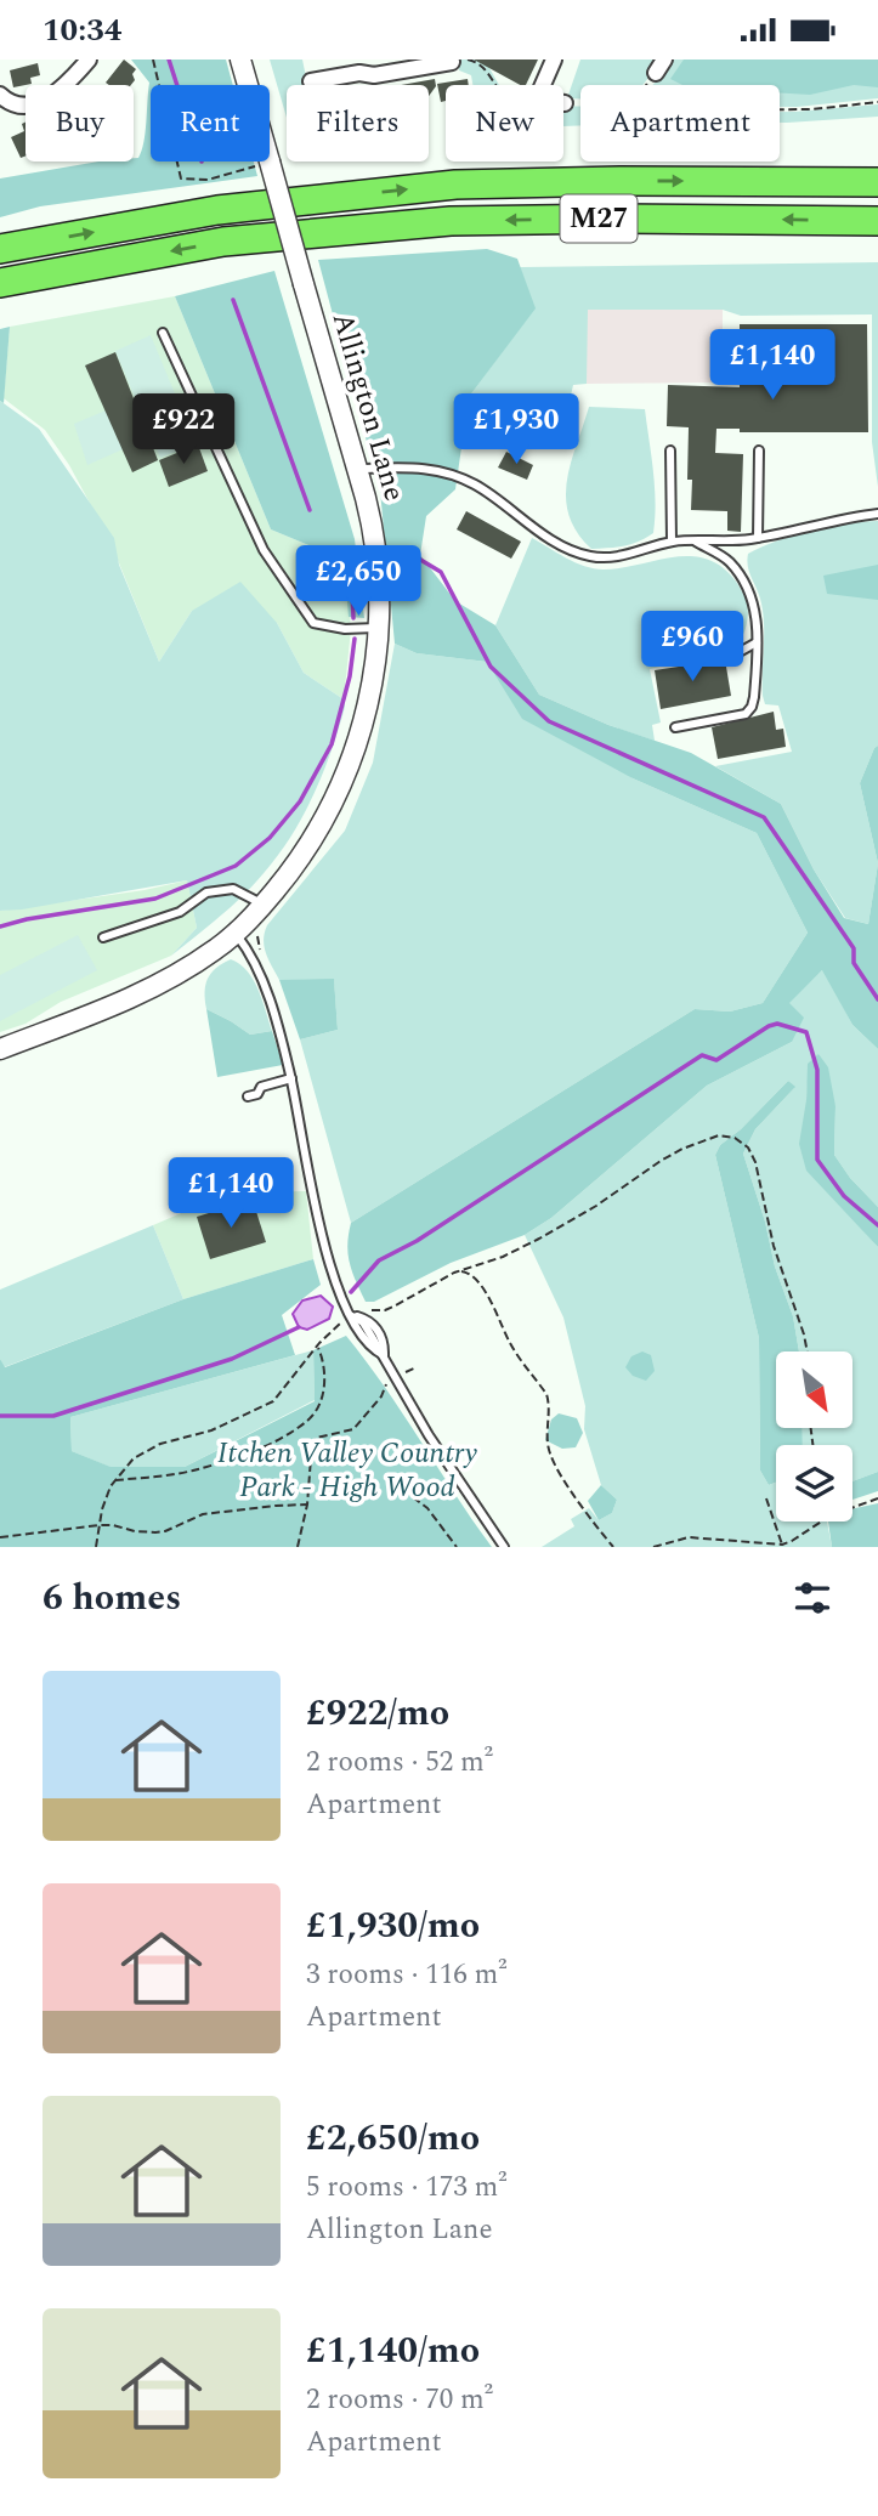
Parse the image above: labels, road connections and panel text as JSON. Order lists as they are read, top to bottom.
{
  "streets": {
    "highway": ["M27"],
    "street": ["Allington Lane"]
  },
  "parks": ["Itchen Valley Country Park - High Wood"],
  "north": "bottom right",
  "page": {
    "status": "10:34",
    "chip": [
      "Buy",
      "Rent",
      "Filters",
      "New",
      "Apartment"
    ],
    "price": [
      "£1,140",
      "£922",
      "£1,930",
      "£2,650",
      "£960",
      "£1,140"
    ],
    "heading": "6 homes",
    "list": [
      {
        "name": "£922/mo",
        "note": "2 rooms · 52 m² · Apartment"
      },
      {
        "name": "£1,930/mo",
        "note": "3 rooms · 116 m² · Apartment"
      },
      {
        "name": "£2,650/mo",
        "note": "5 rooms · 173 m² · Allington Lane"
      },
      {
        "name": "£1,140/mo",
        "note": "2 rooms · 70 m² · Apartment"
      }
    ]
  }
}
